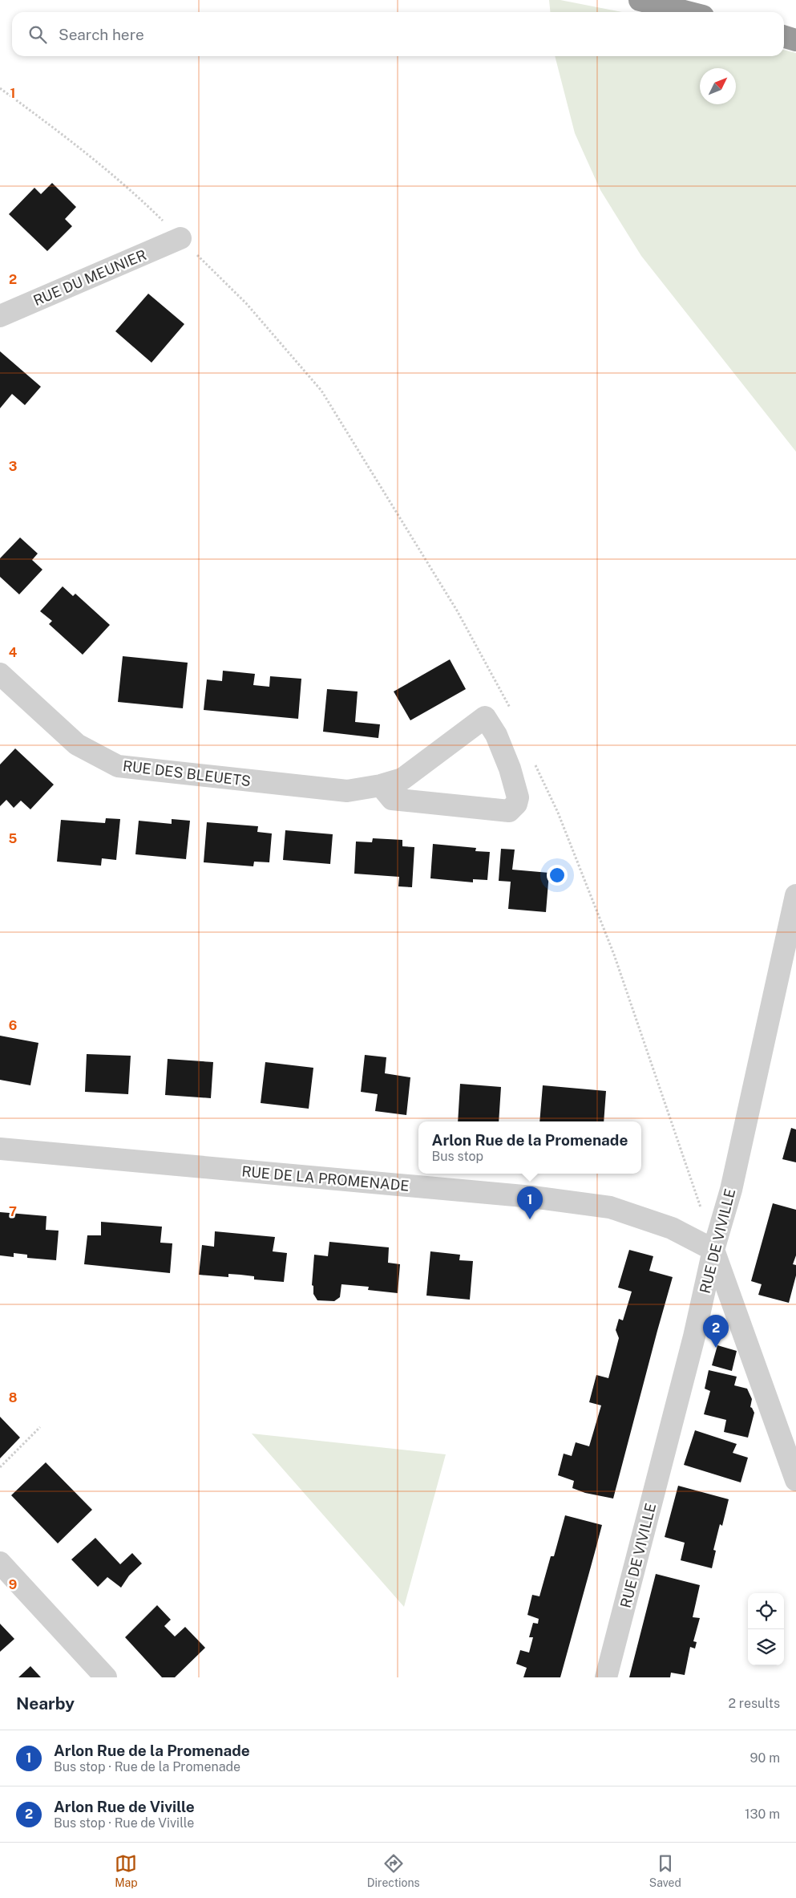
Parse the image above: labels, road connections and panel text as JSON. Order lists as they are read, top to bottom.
{
  "streets": {
    "street": [
      "RUE DU MEUNIER",
      "RUE DES BLEUETS",
      "RUE DE LA PROMENADE",
      "RUE DE VIVILLE"
    ]
  },
  "crossings": [
    ["RUE DE LA PROMENADE", "RUE DE VIVILLE"]
  ],
  "north": "top right",
  "page": {
    "search": "Search here",
    "popup": ["Arlon Rue de la Promenade", "Bus stop"],
    "pins": ["1", "2"],
    "heading": ["Nearby", "2 results"],
    "list": [
      {
        "mark": "1",
        "name": "Arlon Rue de la Promenade",
        "note": "Bus stop · Rue de la Promenade",
        "value": "90 m"
      },
      {
        "mark": "2",
        "name": "Arlon Rue de Viville",
        "note": "Bus stop · Rue de Viville",
        "value": "130 m"
      }
    ],
    "nav": ["Map", "Directions", "Saved"]
  },
  "grid": {
    "rows": [
      "1",
      "2",
      "3",
      "4",
      "5",
      "6",
      "7",
      "8",
      "9"
    ]
  }
}
